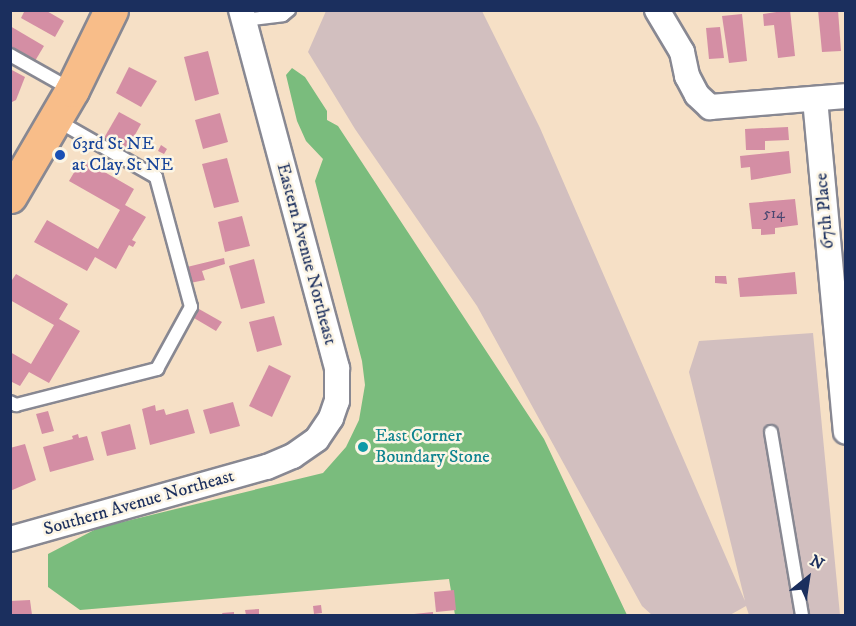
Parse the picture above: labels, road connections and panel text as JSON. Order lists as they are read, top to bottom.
{
  "streets": {
    "street": ["67th Place", "Eastern Avenue Northeast", "Southern Avenue Northeast"]
  },
  "crossings": [
    ["Eastern Avenue Northeast", "Southern Avenue Northeast"]
  ],
  "places": ["63rd St NE at Clay St NE", "East Corner Boundary Stone"],
  "house_numbers": ["514"],
  "north": "top right"
}
